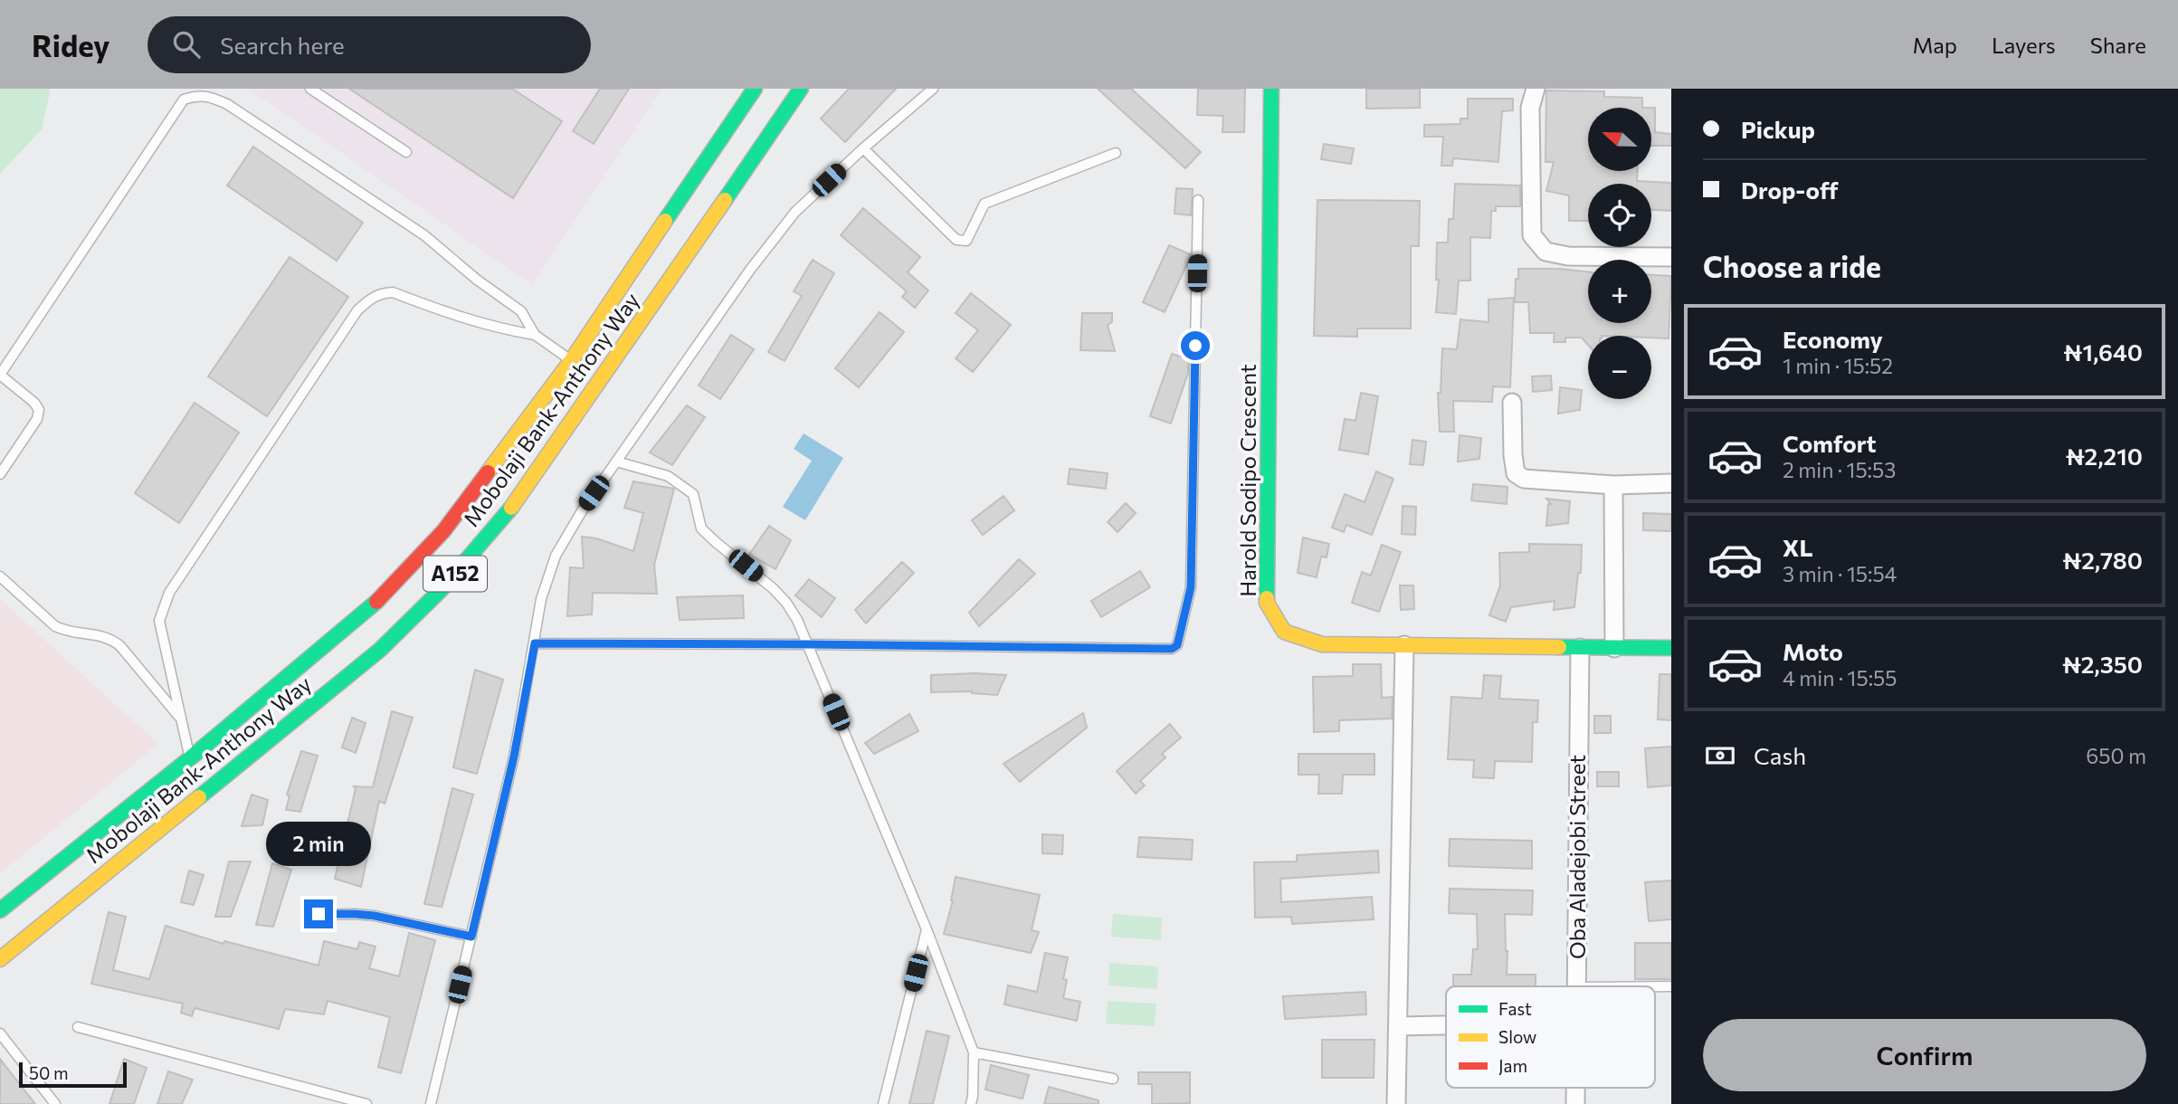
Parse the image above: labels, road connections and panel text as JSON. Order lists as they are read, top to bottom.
{
  "streets": {
    "main road": ["Mobolaji Bank-Anthony Way", "Harold Sodipo Crescent", "A152"],
    "street": ["Oba Aladejobi Street"]
  },
  "crossings": [
    ["Harold Sodipo Crescent", "Oba Aladejobi Street"]
  ],
  "legend": ["Fast", "Slow", "Jam"],
  "scale_bar": "50 m",
  "north": "left",
  "page": {
    "header": "Ridey",
    "search": "Search here",
    "nav": ["Map", "Layers", "Share"],
    "banner": ["Pickup", "Drop-off"],
    "map_buttons": ["+", "−"],
    "heading": "Choose a ride",
    "list": [
      {
        "name": "Economy",
        "note": "1 min · 15:52",
        "value": "₦1,640"
      },
      {
        "name": "Comfort",
        "note": "2 min · 15:53",
        "value": "₦2,210"
      },
      {
        "name": "XL",
        "note": "3 min · 15:54",
        "value": "₦2,780"
      },
      {
        "name": "Moto",
        "note": "4 min · 15:55",
        "value": "₦2,350"
      }
    ],
    "pay": ["Cash", "650 m"],
    "bubble": "2 min",
    "buttons": "Confirm",
    "scale": "50 m"
  }
}
